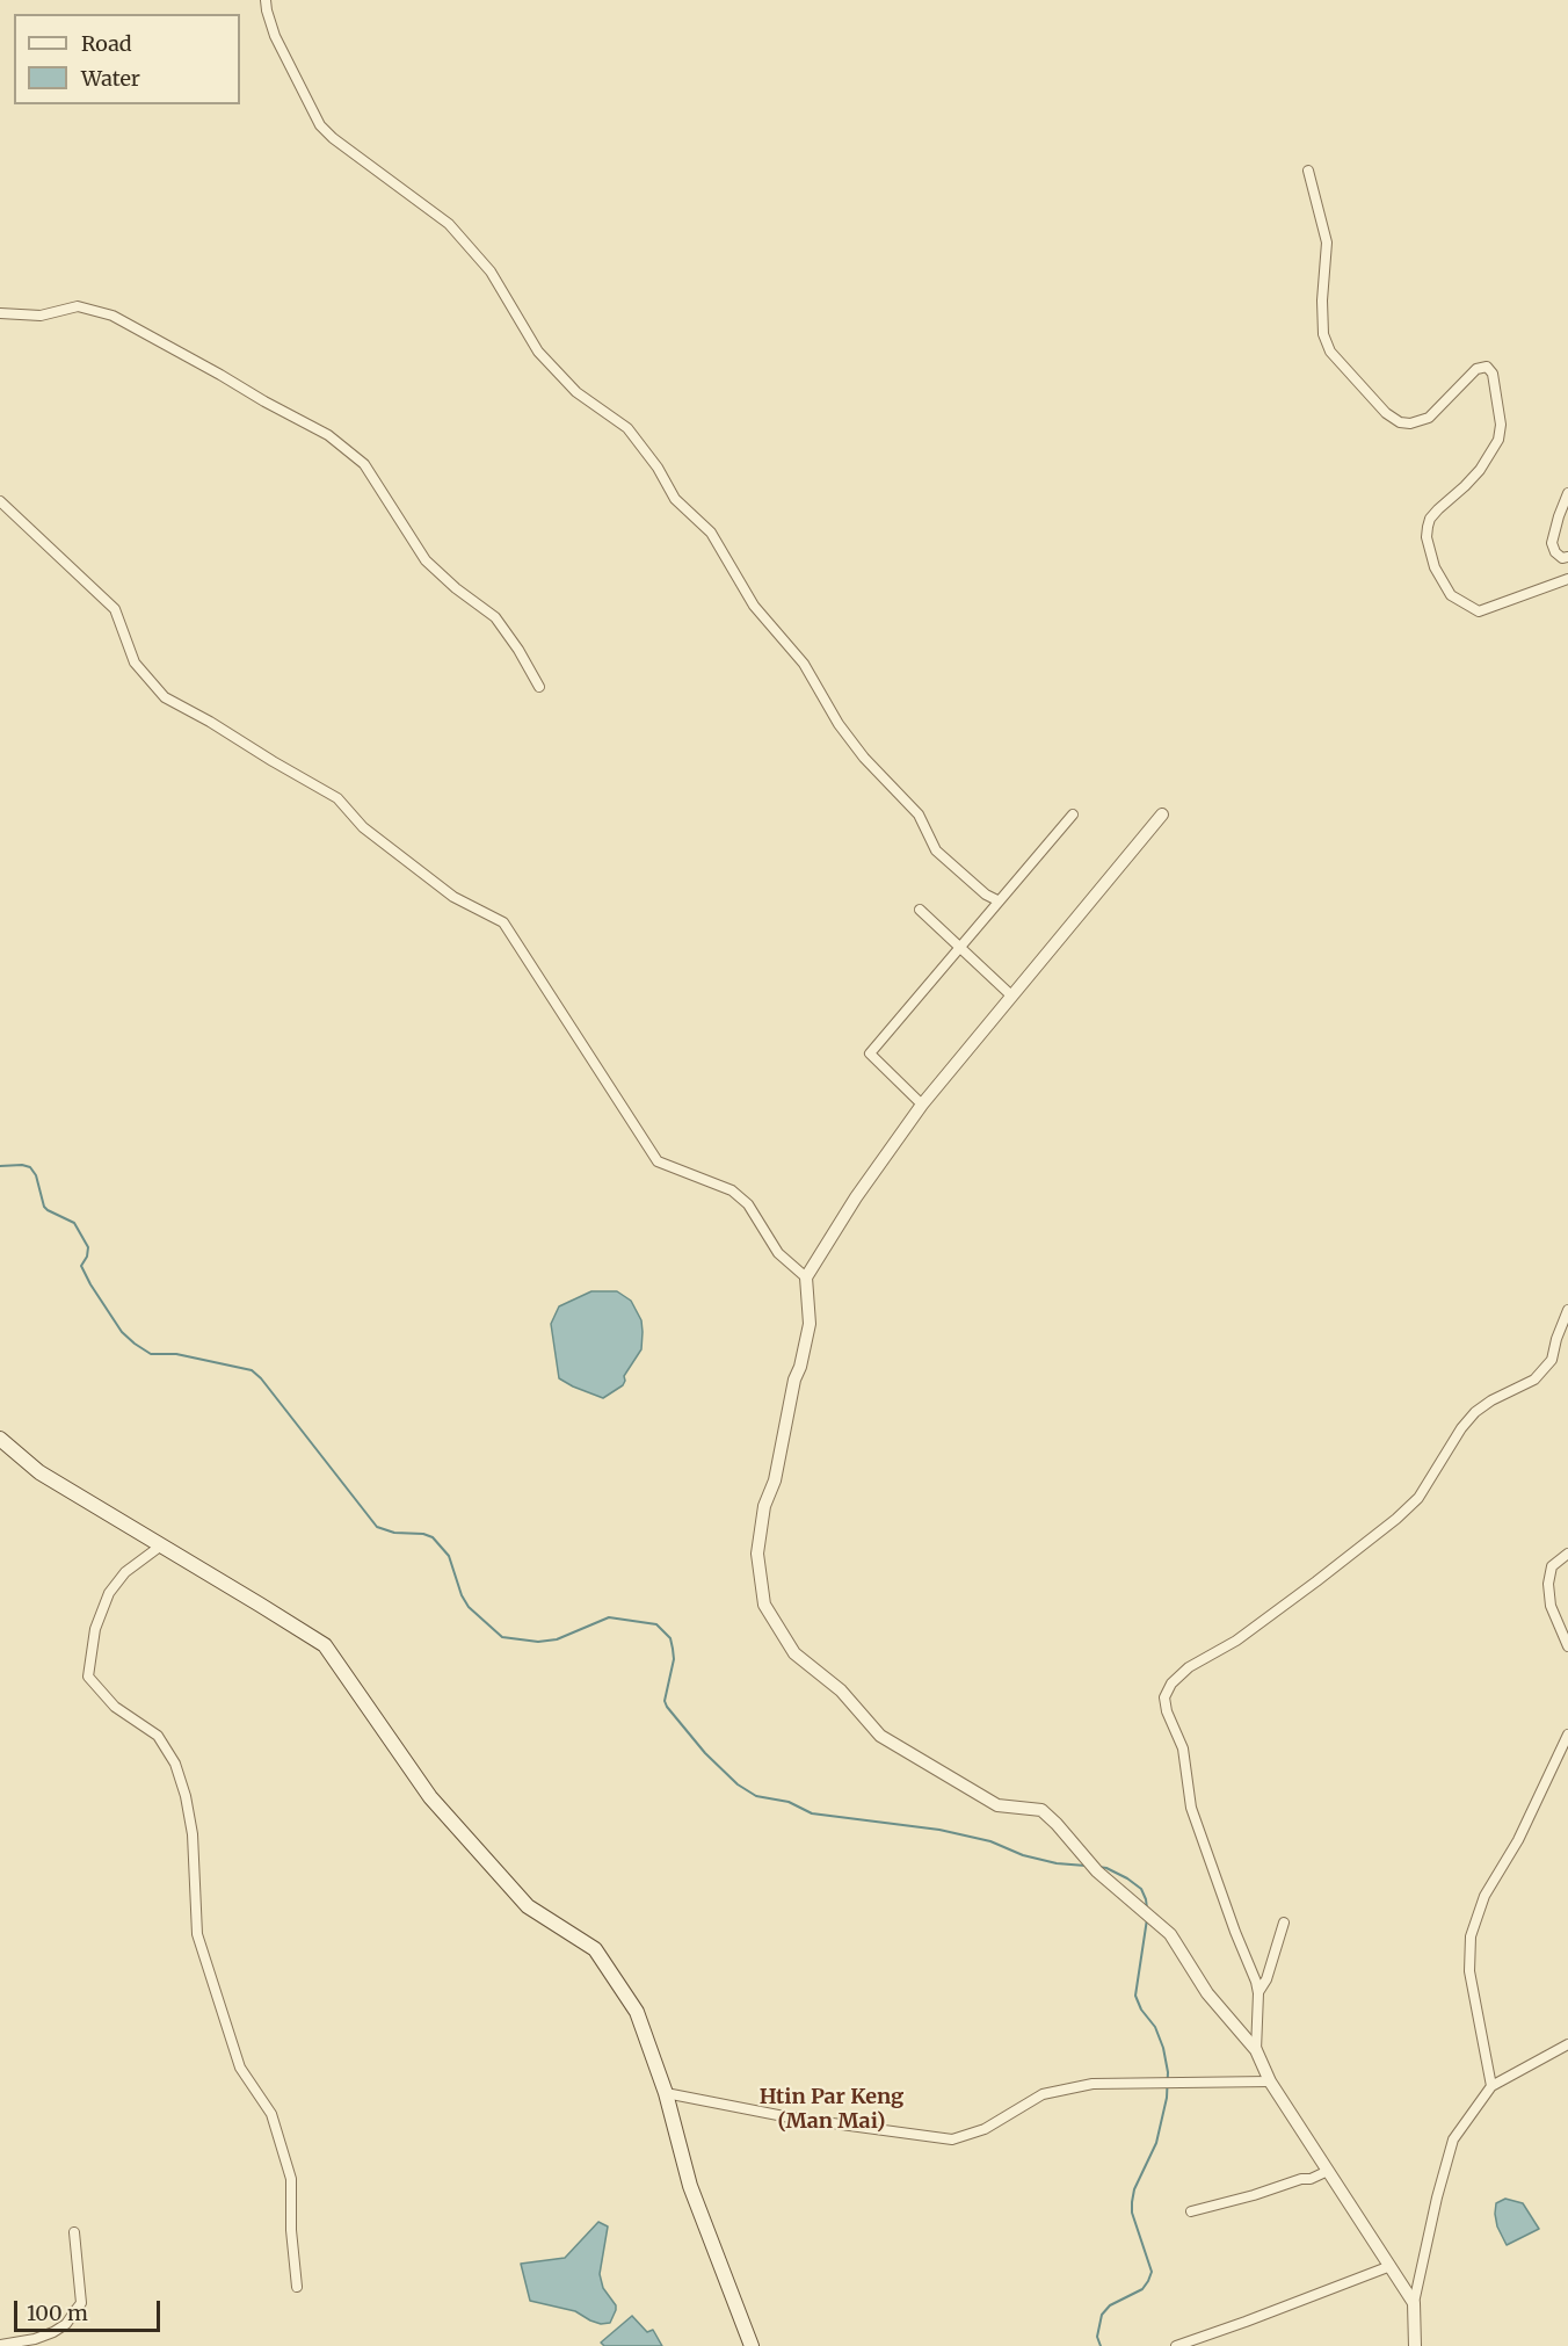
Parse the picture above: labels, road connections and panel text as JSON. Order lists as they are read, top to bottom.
{
  "districts": ["Htin Par Keng (Man Mai)"],
  "legend": ["Road", "Water"],
  "scale_bar": "100 m"
}
